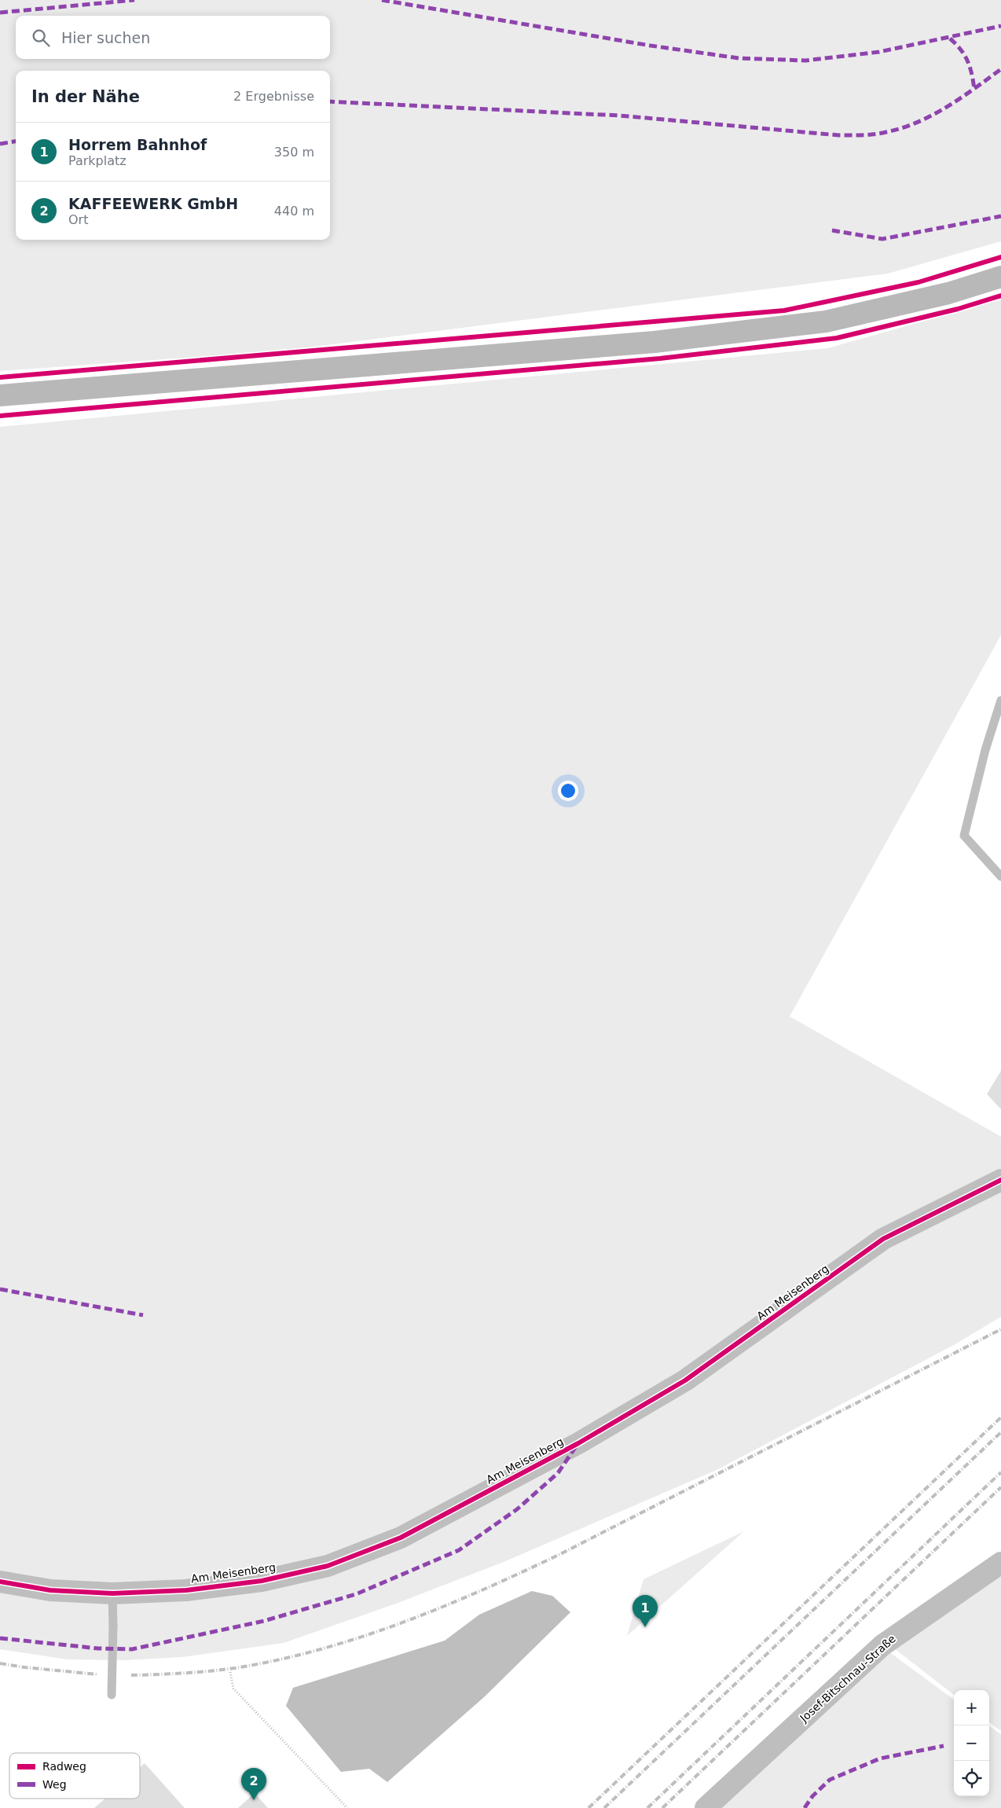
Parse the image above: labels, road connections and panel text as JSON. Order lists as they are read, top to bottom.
{
  "streets": {
    "street": ["Am Meisenberg", "Josef-Bitschnau-Straße"]
  },
  "legend": ["Radweg", "Weg"],
  "page": {
    "search": "Hier suchen",
    "heading": ["In der Nähe", "2 Ergebnisse"],
    "list": [
      {
        "mark": "1",
        "name": "Horrem Bahnhof",
        "note": "Parkplatz",
        "value": "350 m"
      },
      {
        "mark": "2",
        "name": "KAFFEEWERK GmbH",
        "note": "Ort",
        "value": "440 m"
      }
    ],
    "pins": ["1", "2"],
    "map_buttons": ["+", "−"]
  }
}
